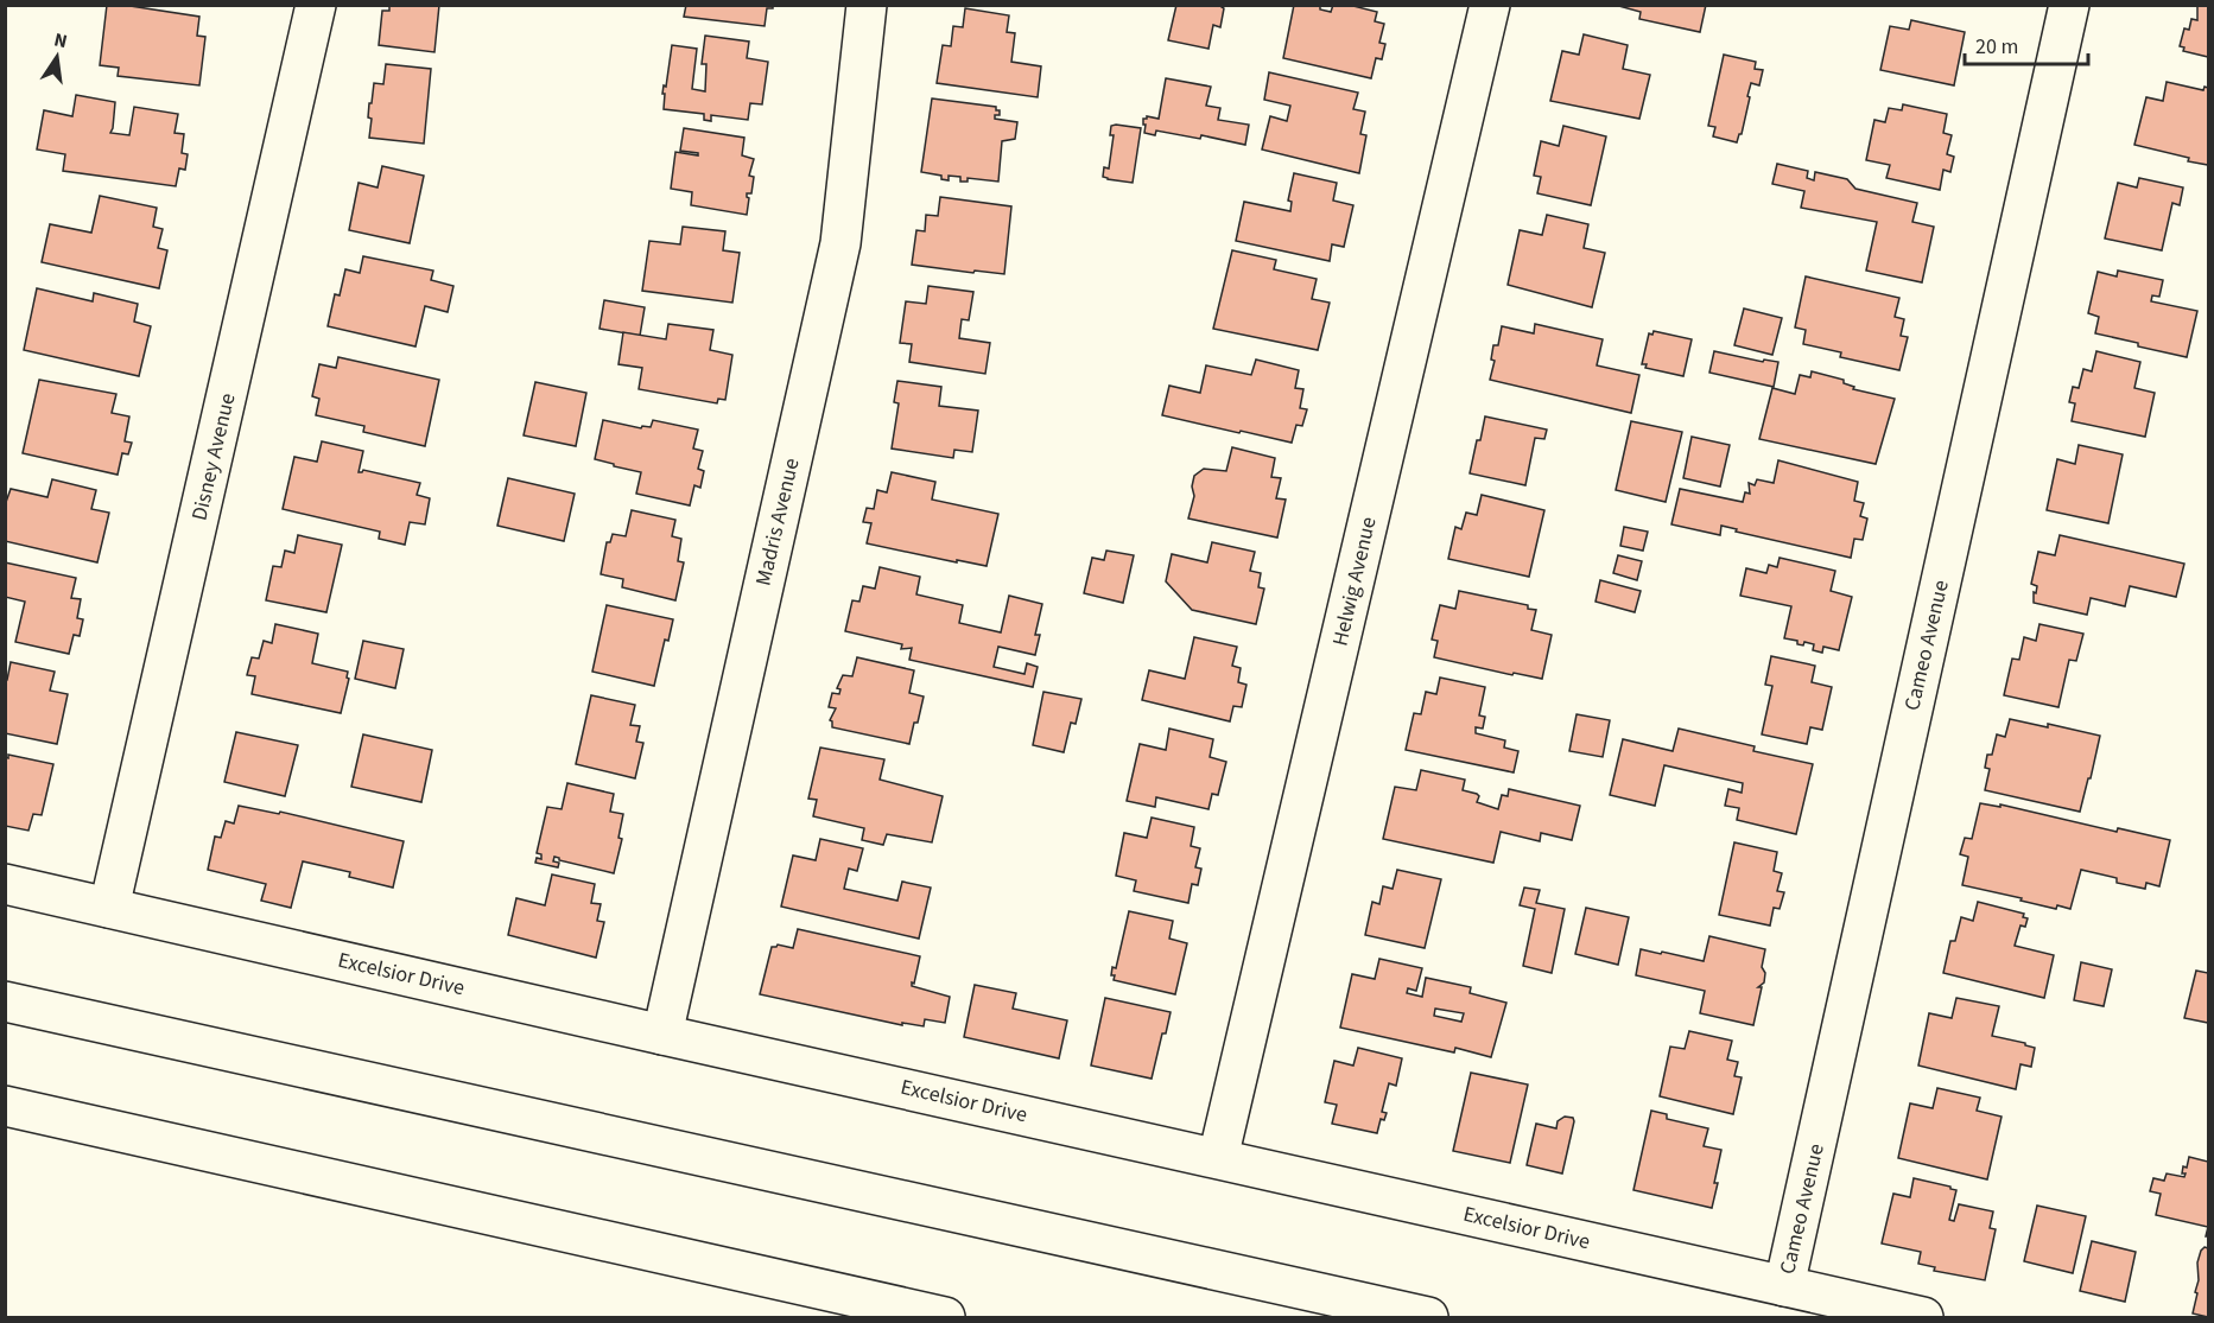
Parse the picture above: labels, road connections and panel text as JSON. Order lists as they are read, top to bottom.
{
  "streets": {
    "street": [
      "Disney Avenue",
      "Madris Avenue",
      "Helwig Avenue",
      "Cameo Avenue",
      "Excelsior Drive"
    ]
  },
  "crossings": [
    ["Disney Avenue", "Excelsior Drive"],
    ["Madris Avenue", "Excelsior Drive"],
    ["Helwig Avenue", "Excelsior Drive"],
    ["Cameo Avenue", "Excelsior Drive"]
  ],
  "scale_bar": "20 m",
  "north": "top"
}
